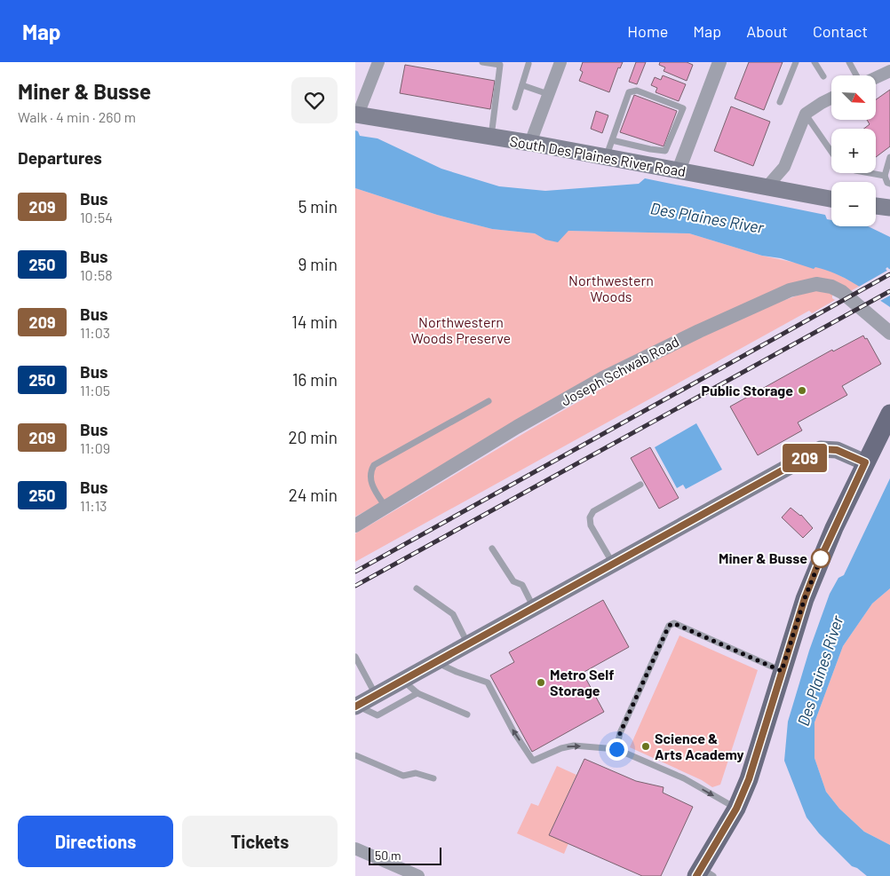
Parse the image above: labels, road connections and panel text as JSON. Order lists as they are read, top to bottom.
{
  "streets": {
    "main road": ["South Des Plaines River Road"],
    "street": ["Joseph Schwab Road"]
  },
  "water": ["Des Plaines River"],
  "parks": ["Northwestern Woods", "Northwestern Woods Preserve"],
  "places": [
    "Public Storage",
    "Miner & Busse",
    "Metro Self Storage",
    "Science & Arts Academy"
  ],
  "lines": ["bus line 209"],
  "scale_bar": "50 m",
  "north": "bottom right",
  "page": {
    "header": "Map",
    "nav": [
      "Home",
      "Map",
      "About",
      "Contact"
    ],
    "heading": [
      ["Miner & Busse", "Walk · 4 min · 260 m"],
      "Departures"
    ],
    "on_map": "209",
    "map_buttons": ["+", "−"],
    "list": [
      {
        "mark": "209",
        "name": "Bus",
        "note": "10:54",
        "value": "5 min"
      },
      {
        "mark": "250",
        "name": "Bus",
        "note": "10:58",
        "value": "9 min"
      },
      {
        "mark": "209",
        "name": "Bus",
        "note": "11:03",
        "value": "14 min"
      },
      {
        "mark": "250",
        "name": "Bus",
        "note": "11:05",
        "value": "16 min"
      },
      {
        "mark": "209",
        "name": "Bus",
        "note": "11:09",
        "value": "20 min"
      },
      {
        "mark": "250",
        "name": "Bus",
        "note": "11:13",
        "value": "24 min"
      }
    ],
    "buttons": ["Directions", "Tickets"],
    "scale": "50 m"
  }
}
